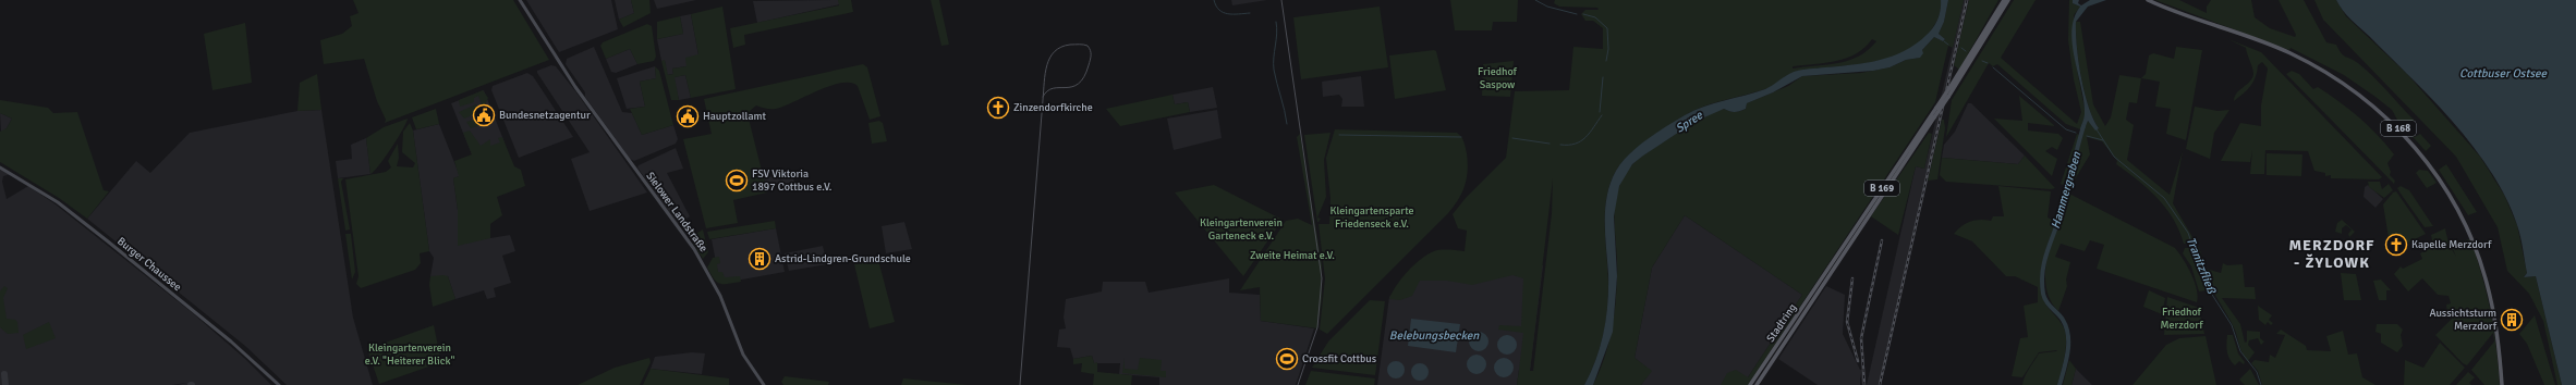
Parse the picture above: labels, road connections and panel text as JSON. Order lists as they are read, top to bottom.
{
  "streets": {
    "main road": [
      "B 168",
      "B 169",
      "Sielower Landstraße",
      "Burger Chaussee",
      "Stadtring"
    ]
  },
  "districts": ["MERZDORF - ŽYLOWK"],
  "water": [
    "Cottbuser Ostsee",
    "Spree",
    "Hammergraben",
    "Tranitzfließ",
    "Belebungsbecken"
  ],
  "parks": [
    "Friedhof Saspow",
    "Kleingartensparte Friedenseck e.V.",
    "Kleingartenverein Garteneck e.V.",
    "Zweite Heimat e.V.",
    "Friedhof Merzdorf",
    "Kleingartenverein e.V. \"Heiterer Blick\""
  ],
  "places": {
    "church": ["Zinzendorfkirche", "Kapelle Merzdorf"],
    "public building": ["Bundesnetzagentur", "Hauptzollamt"],
    "sports": ["FSV Viktoria 1897 Cottbus e.V.", "Crossfit Cottbus"],
    "building": ["Astrid-Lindgren-Grundschule", "Aussichtsturm Merzdorf"]
  }
}
